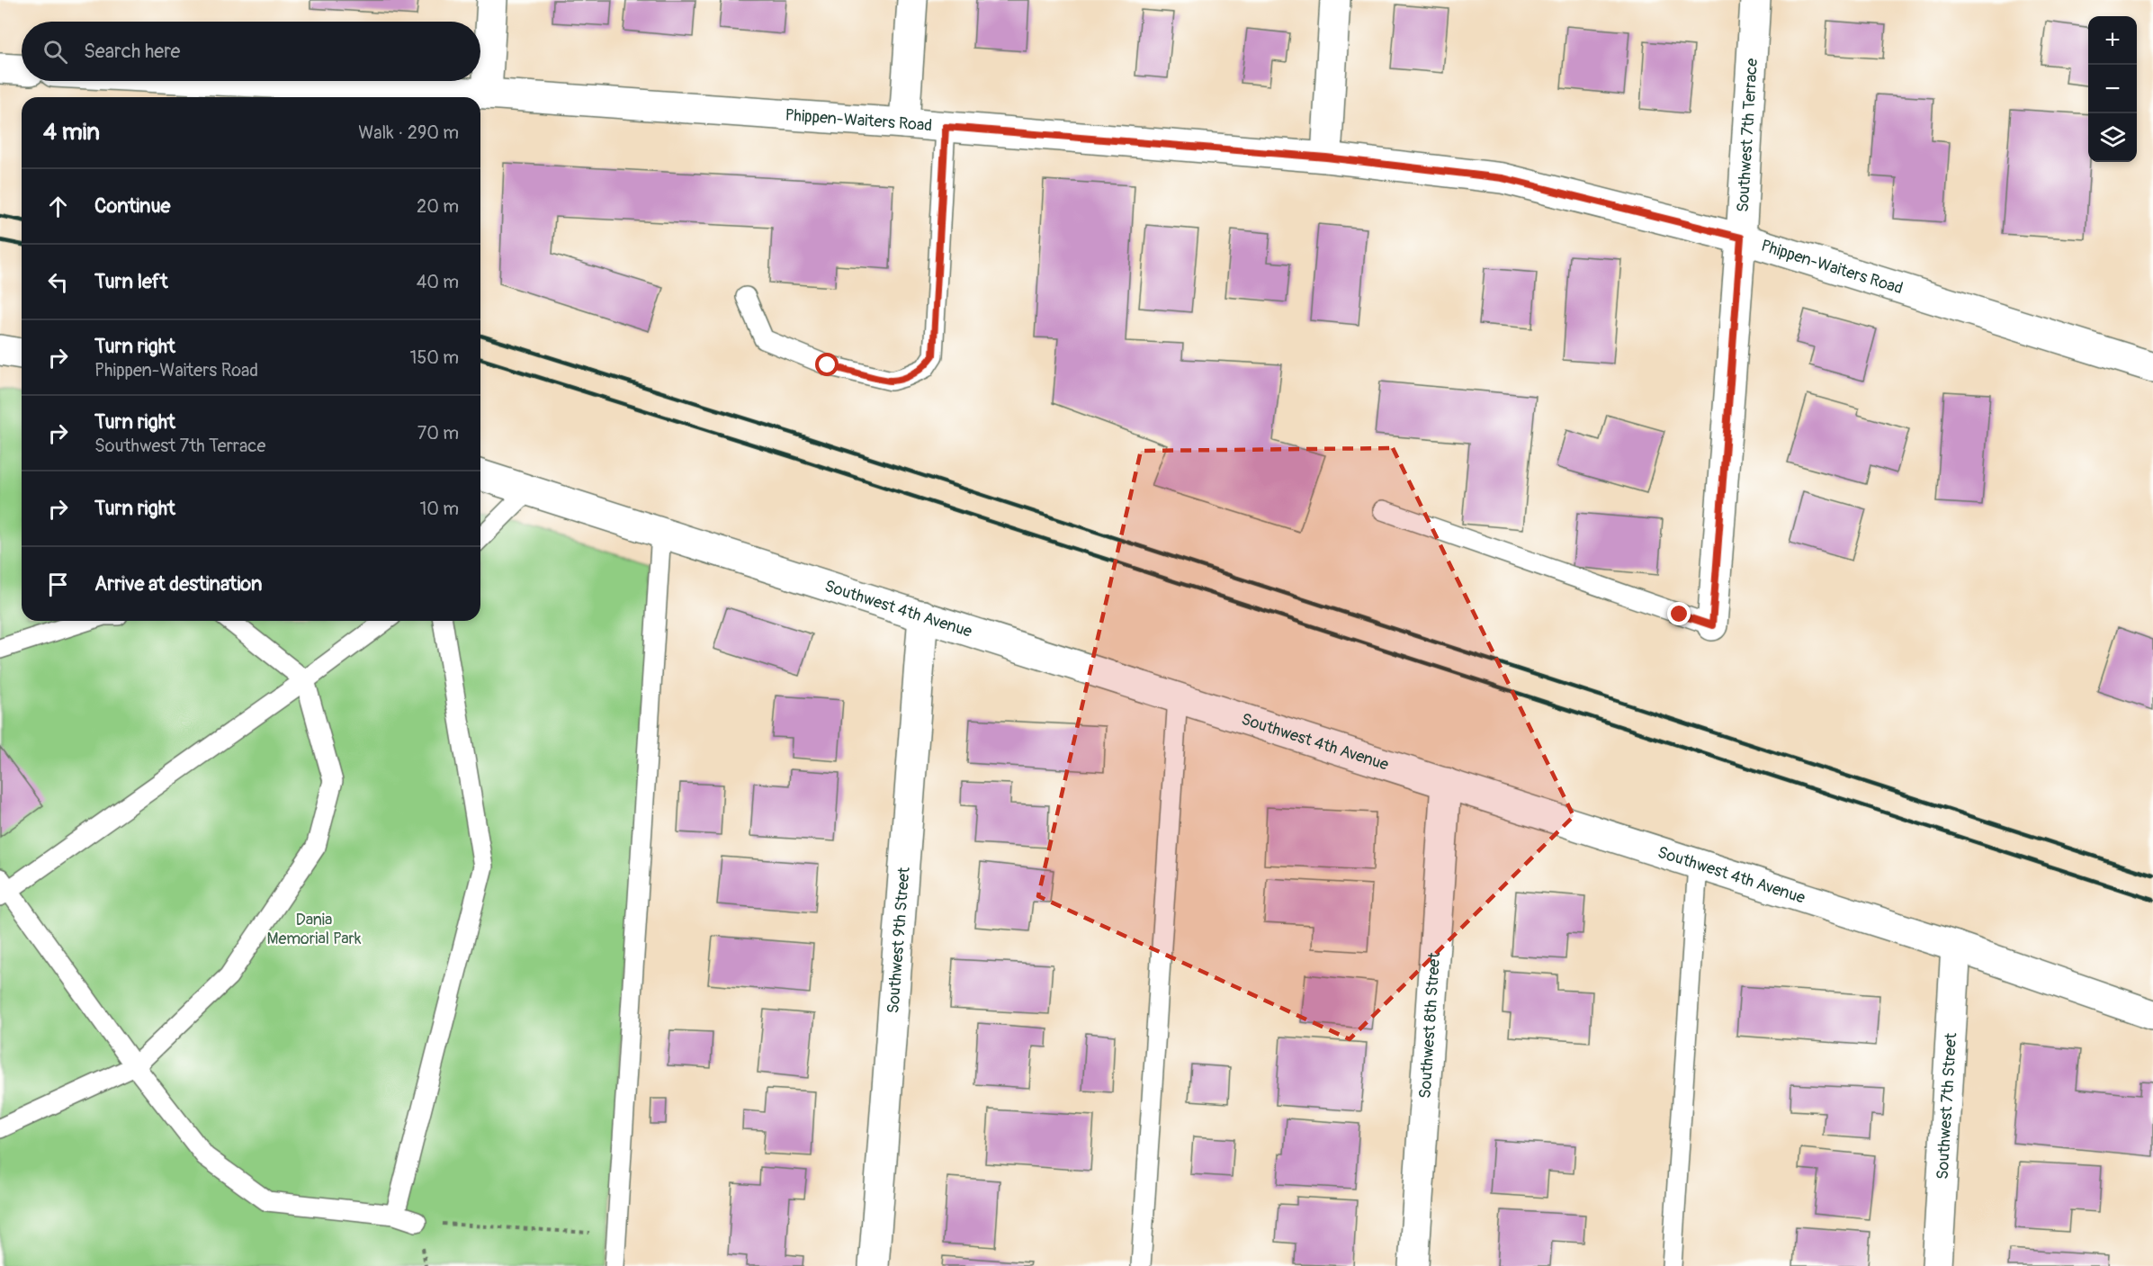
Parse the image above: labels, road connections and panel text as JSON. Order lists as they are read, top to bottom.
{
  "streets": {
    "street": [
      "Phippen-Waiters Road",
      "Southwest 7th Terrace",
      "Southwest 4th Avenue",
      "Southwest 9th Street",
      "Southwest 8th Street",
      "Southwest 7th Street"
    ]
  },
  "crossings": [
    ["Phippen-Waiters Road", "Southwest 7th Terrace"],
    ["Southwest 4th Avenue", "Southwest 9th Street"],
    ["Southwest 4th Avenue", "Southwest 8th Street"],
    ["Southwest 4th Avenue", "Southwest 7th Street"]
  ],
  "parks": ["Dania Memorial Park"],
  "page": {
    "map_buttons": ["+", "−"],
    "search": "Search here",
    "heading": ["4 min", "Walk · 290 m"],
    "list": [
      ["Continue", "20 m"],
      ["Turn left", "40 m"],
      ["Turn right", "Phippen-Waiters Road", "150 m"],
      ["Turn right", "Southwest 7th Terrace", "70 m"],
      ["Turn right", "10 m"],
      "Arrive at destination"
    ]
  }
}
